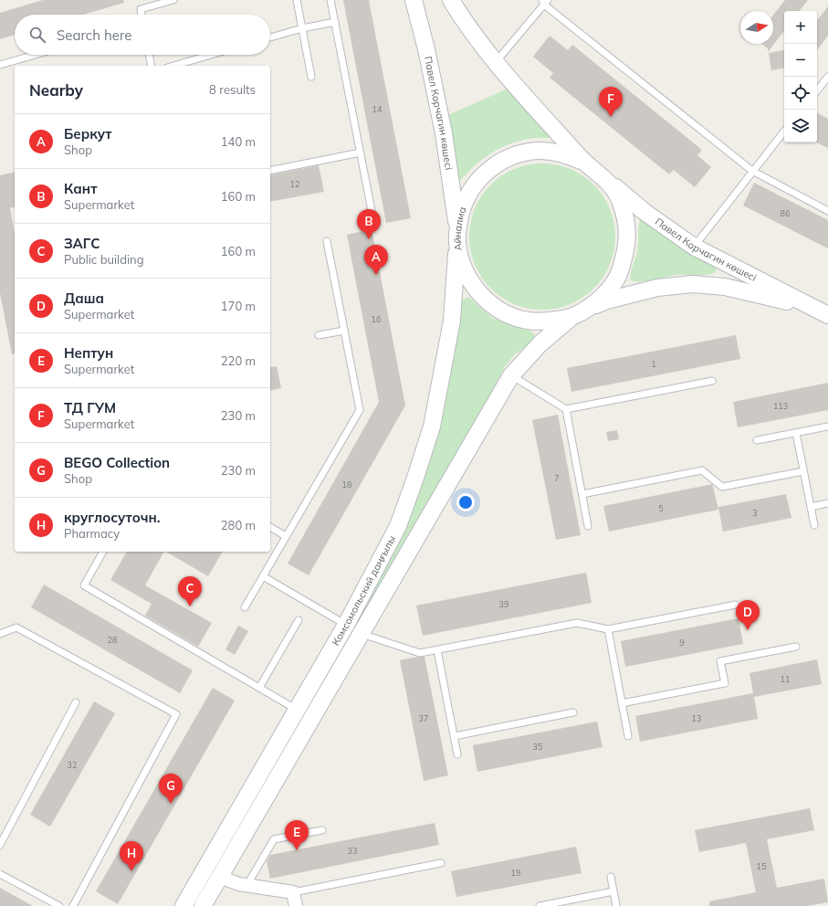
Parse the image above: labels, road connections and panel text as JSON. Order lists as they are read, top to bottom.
{
  "streets": {
    "street": ["Павел Корчагин көшесі", "Айналма", "Комсомольский даңғылы"]
  },
  "crossings": [
    ["Павел Корчагин көшесі", "Айналма"],
    ["Павел Корчагин көшесі", "Комсомольский даңғылы"],
    ["Айналма", "Комсомольский даңғылы"]
  ],
  "house_numbers": [
    "14",
    "12",
    "86",
    "16",
    "1",
    "113",
    "7",
    "18",
    "5",
    "3",
    "39",
    "28",
    "9",
    "11",
    "37",
    "13",
    "35",
    "32",
    "33",
    "15",
    "19"
  ],
  "north": "right",
  "page": {
    "map_buttons": ["+", "−"],
    "search": "Search here",
    "heading": ["Nearby", "8 results"],
    "pins": [
      "F",
      "B",
      "A",
      "C",
      "D",
      "G",
      "E",
      "H"
    ],
    "list": [
      {
        "mark": "A",
        "name": "Беркут",
        "note": "Shop",
        "value": "140 m"
      },
      {
        "mark": "B",
        "name": "Кант",
        "note": "Supermarket",
        "value": "160 m"
      },
      {
        "mark": "C",
        "name": "ЗАГС",
        "note": "Public building",
        "value": "160 m"
      },
      {
        "mark": "D",
        "name": "Даша",
        "note": "Supermarket",
        "value": "170 m"
      },
      {
        "mark": "E",
        "name": "Нептун",
        "note": "Supermarket",
        "value": "220 m"
      },
      {
        "mark": "F",
        "name": "ТД ГУМ",
        "note": "Supermarket",
        "value": "230 m"
      },
      {
        "mark": "G",
        "name": "BEGO Collection",
        "note": "Shop",
        "value": "230 m"
      },
      {
        "mark": "H",
        "name": "круглосуточн.",
        "note": "Pharmacy",
        "value": "280 m"
      }
    ]
  }
}
